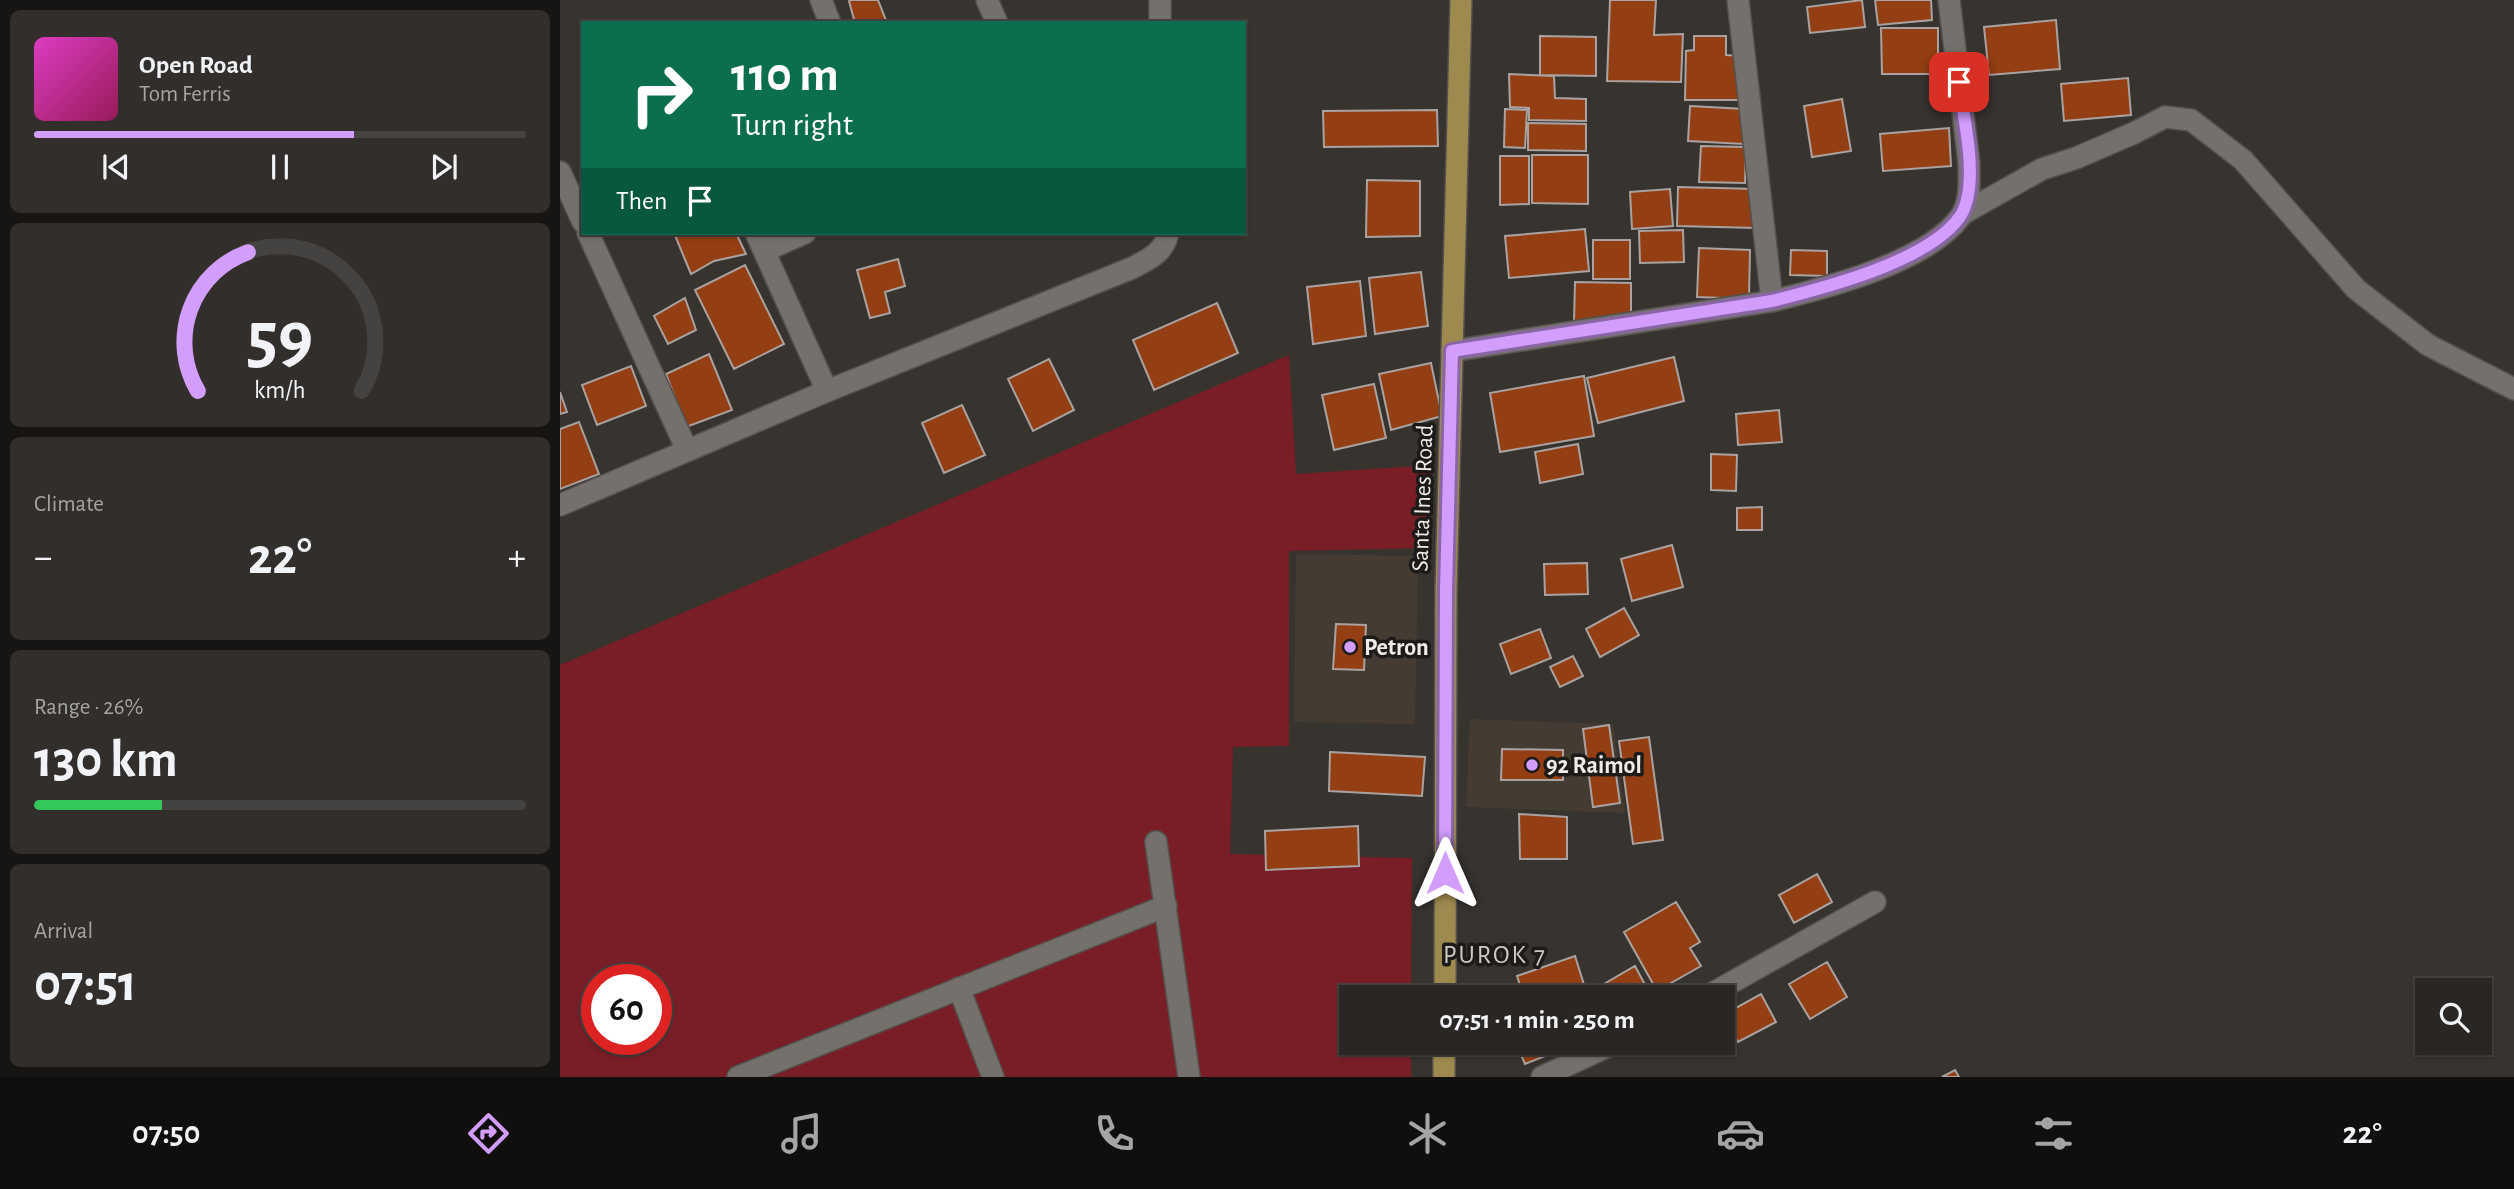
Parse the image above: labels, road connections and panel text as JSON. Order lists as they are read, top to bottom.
{
  "streets": {
    "main road": ["Santa Ines Road"]
  },
  "districts": ["PUROK 7"],
  "places": ["Petron", "92 Raimol"],
  "page": {
    "turn": ["110 m", "Turn right"],
    "song": ["Open Road", "Tom Ferris"],
    "then": "Then",
    "tile": [
      "Climate",
      ["Range · 26%", "130 km"],
      ["Arrival", "07:51"]
    ],
    "heat": ["−", "22°", "+"],
    "limit": "60",
    "trip": "07:51 · 1 min · 250 m",
    "tabs": ["07:50", "22°"],
    "gauge": ["59", "km/h"]
  }
}
